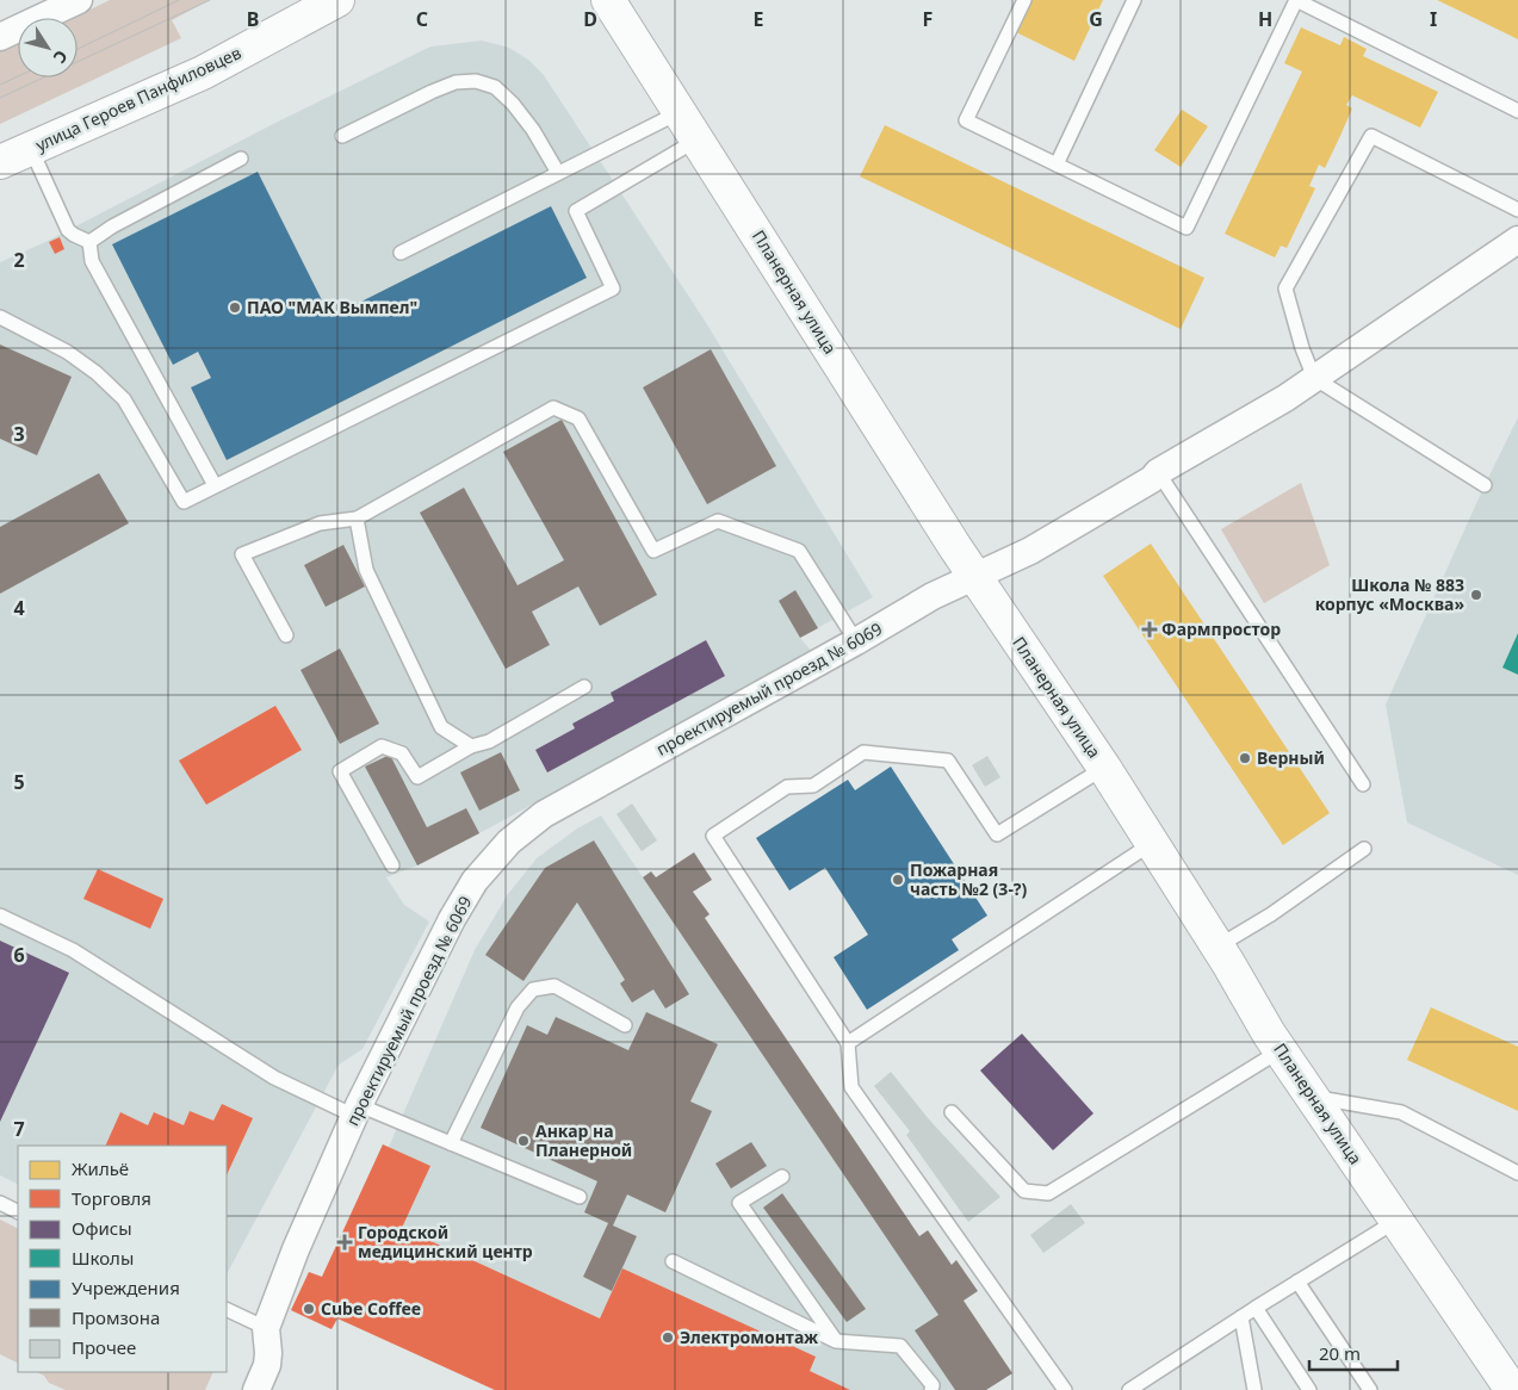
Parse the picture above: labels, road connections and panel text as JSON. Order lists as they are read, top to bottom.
{
  "streets": {
    "main road": ["улица Героев Панфиловцев", "Планерная улица"],
    "street": ["проектируемый проезд № 6069"]
  },
  "crossings": [
    ["Планерная улица", "проектируемый проезд № 6069"]
  ],
  "places": {
    "other": [
      "ПАО \"МАК Вымпел\"",
      "Школа № 883 корпус «Москва»",
      "Верный",
      "Пожарная часть №2 (3-?)",
      "Анкар на Планерной",
      "Cube Coffee",
      "Электромонтаж"
    ],
    "health": ["Фармпростор", "Городской медицинский центр"]
  },
  "legend": [
    "Жильё",
    "Торговля",
    "Офисы",
    "Школы",
    "Учреждения",
    "Промзона",
    "Прочее"
  ],
  "scale_bar": "20 m",
  "north": "bottom right",
  "grid": {
    "columns": [
      "B",
      "C",
      "D",
      "E",
      "F",
      "G",
      "H",
      "I"
    ],
    "rows": [
      "2",
      "3",
      "4",
      "5",
      "6",
      "7"
    ]
  }
}
